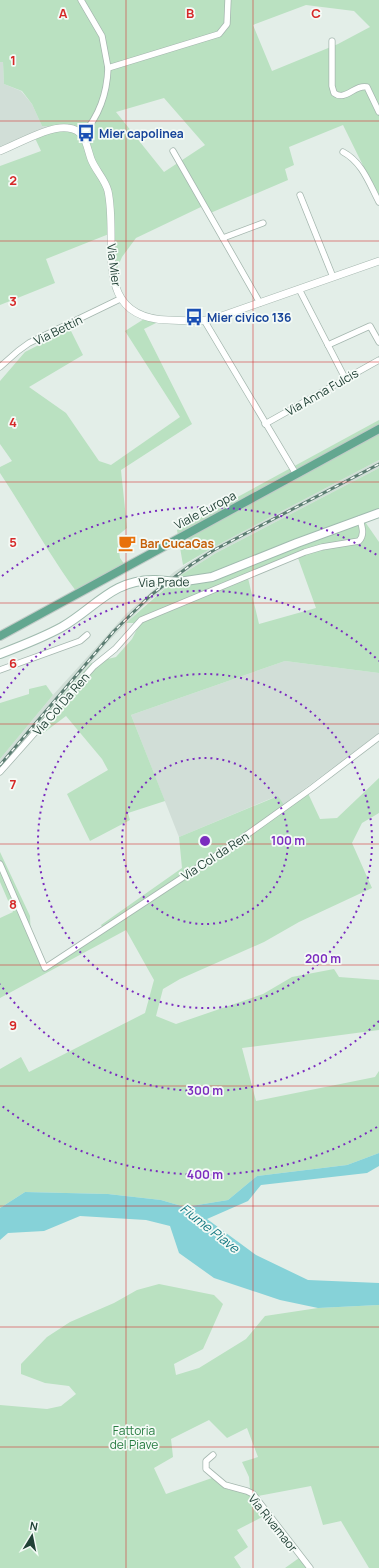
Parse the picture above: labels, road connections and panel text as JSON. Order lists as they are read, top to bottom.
{
  "streets": {
    "main road": ["Viale Europa", "Via Prade"],
    "street": [
      "Via Mier",
      "Via Bettin",
      "Via Anna Fulcis",
      "Via Col Da Ren",
      "Via Col da Ren",
      "Via Rivamaor"
    ]
  },
  "crossings": [
    ["Via Mier", "Via Bettin"],
    ["Via Prade", "Via Col Da Ren"]
  ],
  "water": ["Fiume Piave"],
  "parks": ["Fattoria del Piave"],
  "places": {
    "bus stop": ["Mier capolinea", "Mier civico 136"],
    "cafe": ["Bar CucaGas"]
  },
  "north": "top",
  "grid": {
    "columns": ["A", "B", "C"],
    "rows": [
      "1",
      "2",
      "3",
      "4",
      "5",
      "6",
      "7",
      "8",
      "9"
    ]
  },
  "rings": [
    "100 m",
    "200 m",
    "300 m",
    "400 m"
  ]
}
